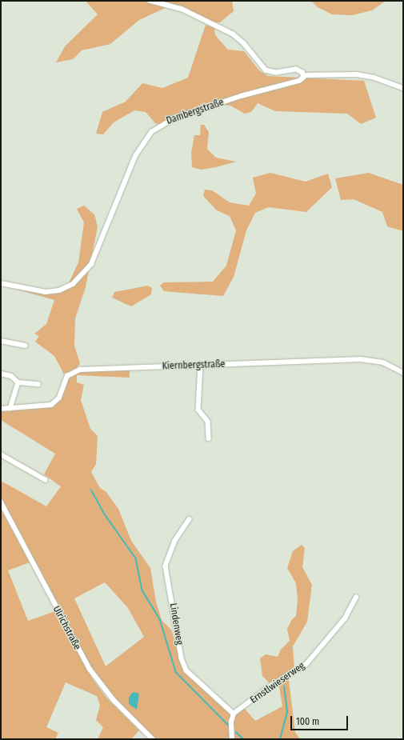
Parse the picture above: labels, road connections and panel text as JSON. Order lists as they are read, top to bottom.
{
  "streets": {
    "street": [
      "Dambergstraße",
      "Kiernbergstraße",
      "Lindenweg",
      "Ulrichstraße",
      "Ernstlwieserweg"
    ]
  },
  "crossings": [
    ["Lindenweg", "Ernstlwieserweg"]
  ],
  "scale_bar": "100 m"
}
